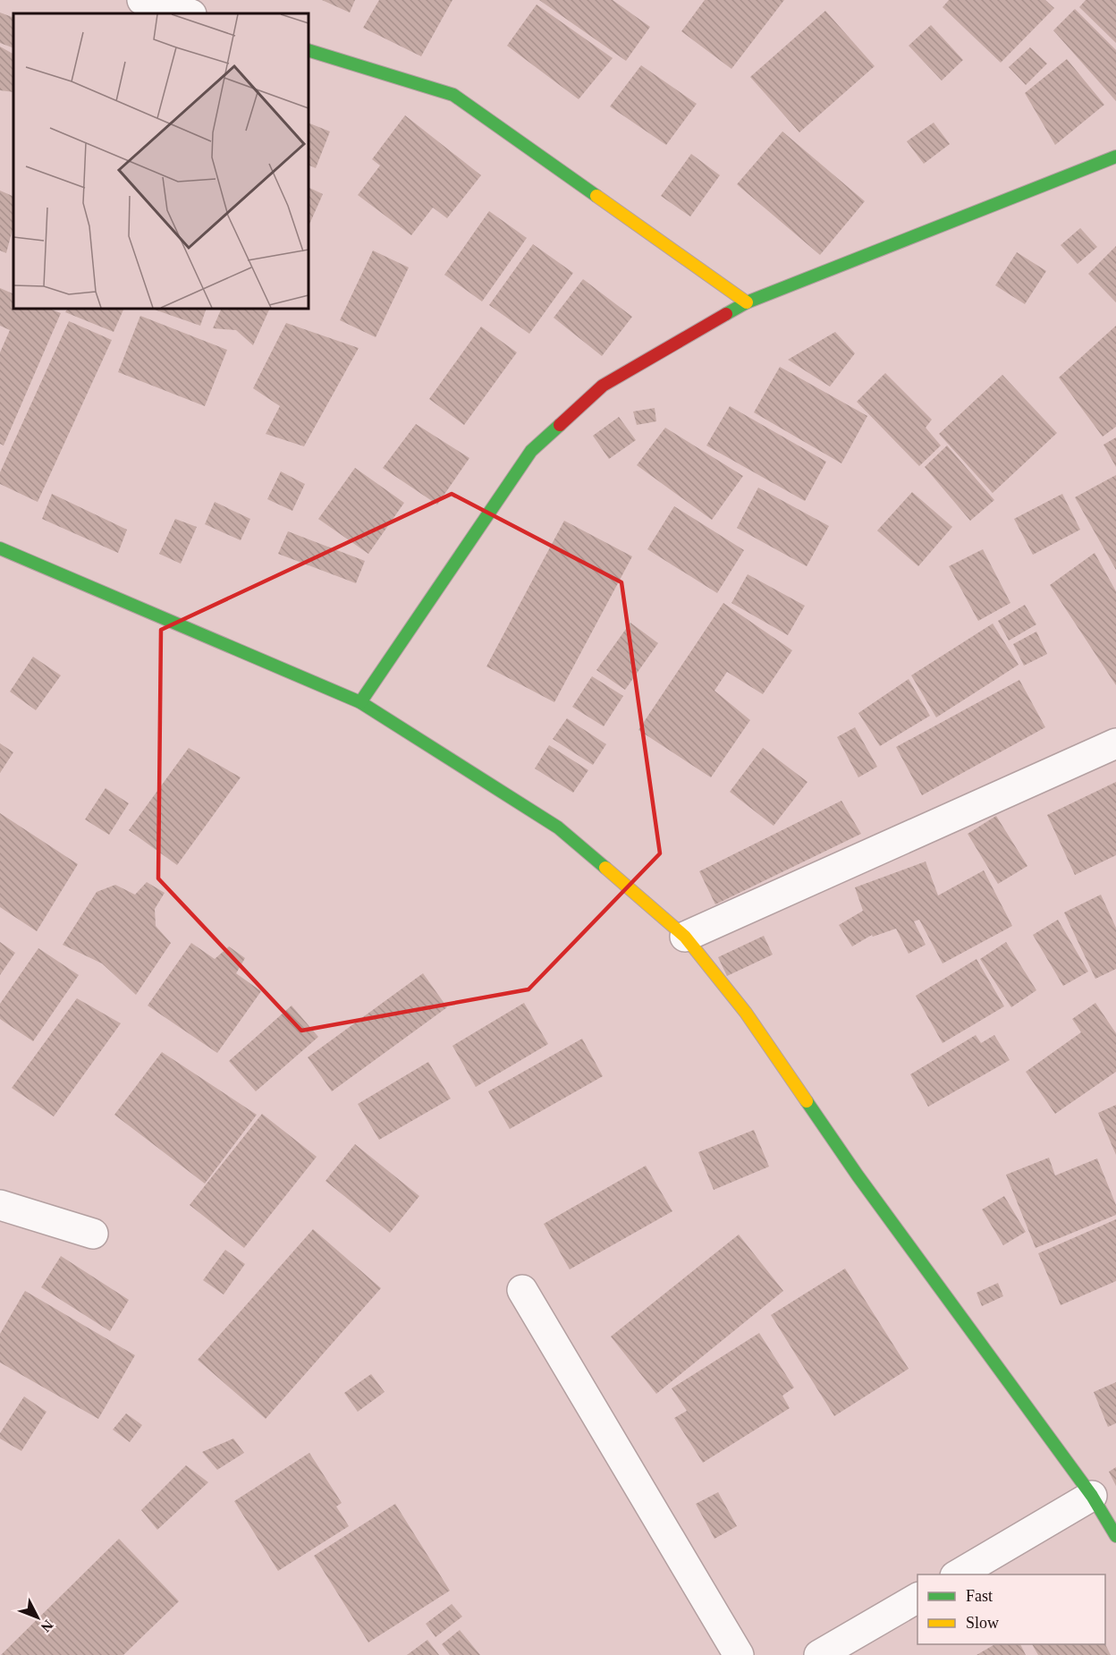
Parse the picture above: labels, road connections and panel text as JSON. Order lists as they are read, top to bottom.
{
  "legend": ["Fast", "Slow"],
  "north": "bottom right"
}
